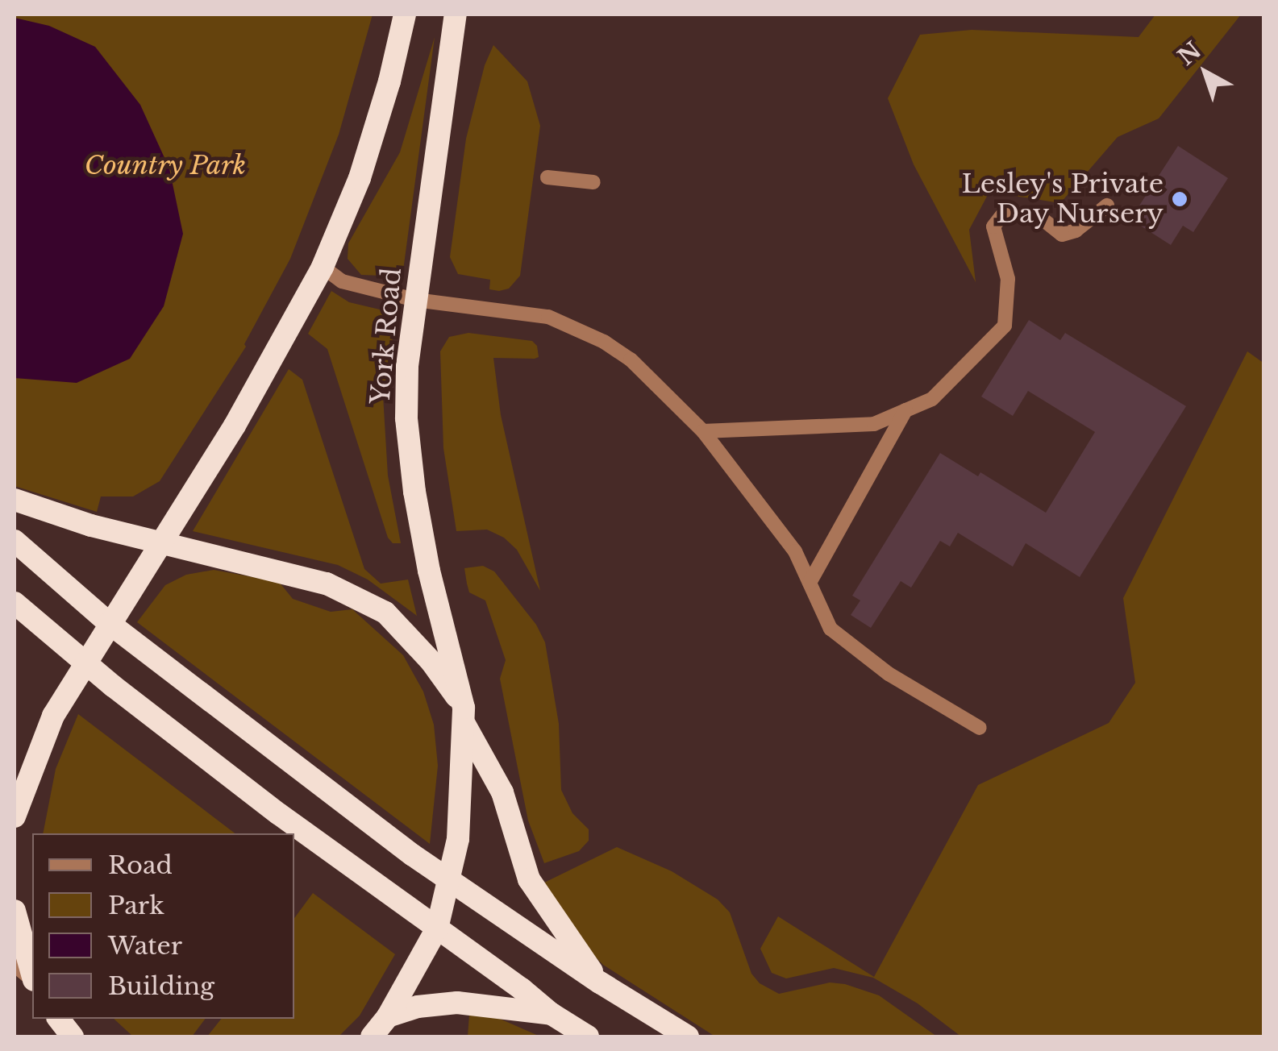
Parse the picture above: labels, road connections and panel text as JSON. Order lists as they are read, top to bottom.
{
  "streets": {
    "highway": ["York Road"]
  },
  "parks": ["Country Park"],
  "places": ["Lesley's Private Day Nursery"],
  "legend": [
    "Road",
    "Park",
    "Water",
    "Building"
  ],
  "north": "top left"
}
